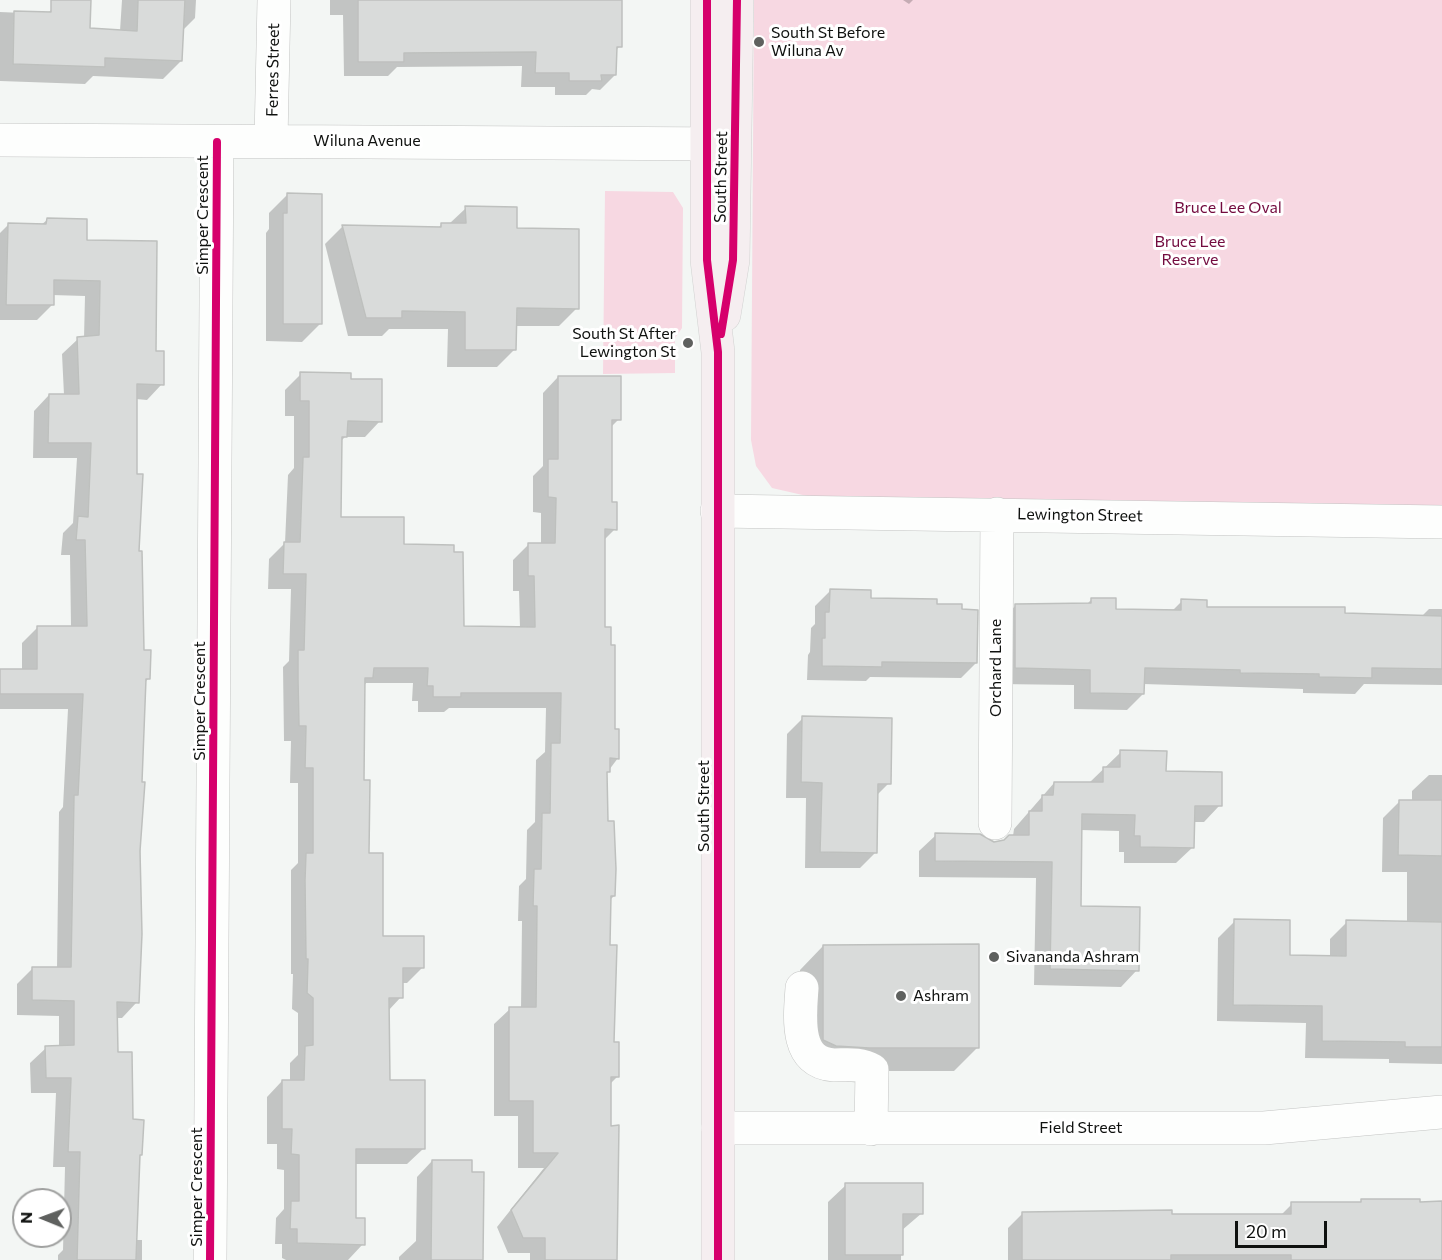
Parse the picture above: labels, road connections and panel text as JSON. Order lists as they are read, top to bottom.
{
  "streets": {
    "main road": ["South Street"],
    "street": [
      "Ferres Street",
      "Wiluna Avenue",
      "Simper Crescent",
      "Lewington Street",
      "Orchard Lane",
      "Field Street"
    ]
  },
  "crossings": [
    ["Ferres Street", "Wiluna Avenue"],
    ["Wiluna Avenue", "South Street"],
    ["Wiluna Avenue", "Simper Crescent"],
    ["South Street", "Lewington Street"],
    ["South Street", "Field Street"],
    ["Lewington Street", "Orchard Lane"]
  ],
  "parks": ["Bruce Lee Oval", "Bruce Lee Reserve"],
  "places": [
    "South St Before Wiluna Av",
    "South St After Lewington St",
    "Sivananda Ashram",
    "Ashram"
  ],
  "scale_bar": "20 m",
  "north": "left"
}
